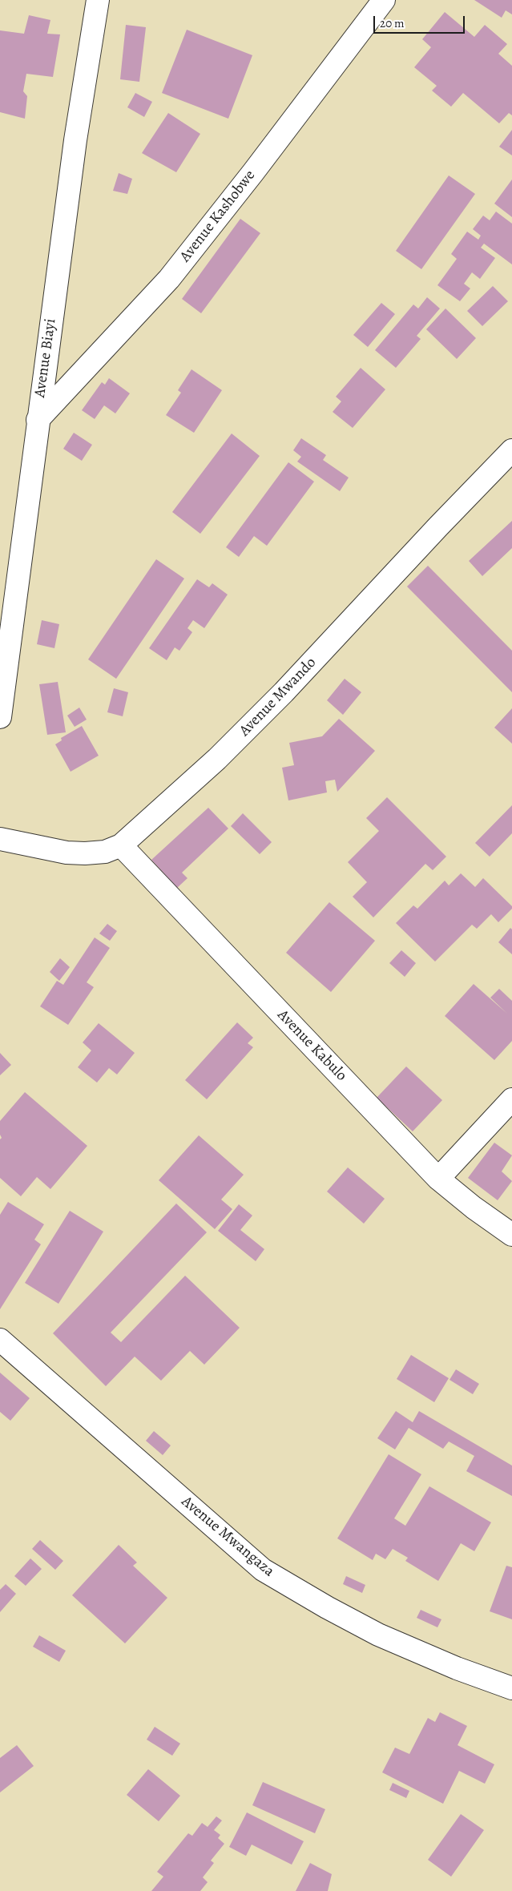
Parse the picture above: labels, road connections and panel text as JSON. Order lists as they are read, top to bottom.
{
  "streets": {
    "street": [
      "Avenue Kashobwe",
      "Avenue Biayi",
      "Avenue Mwando",
      "Avenue Kabulo",
      "Avenue Mwangaza"
    ]
  },
  "crossings": [
    ["Avenue Kashobwe", "Avenue Biayi"],
    ["Avenue Mwando", "Avenue Kabulo"]
  ],
  "scale_bar": "20 m"
}
